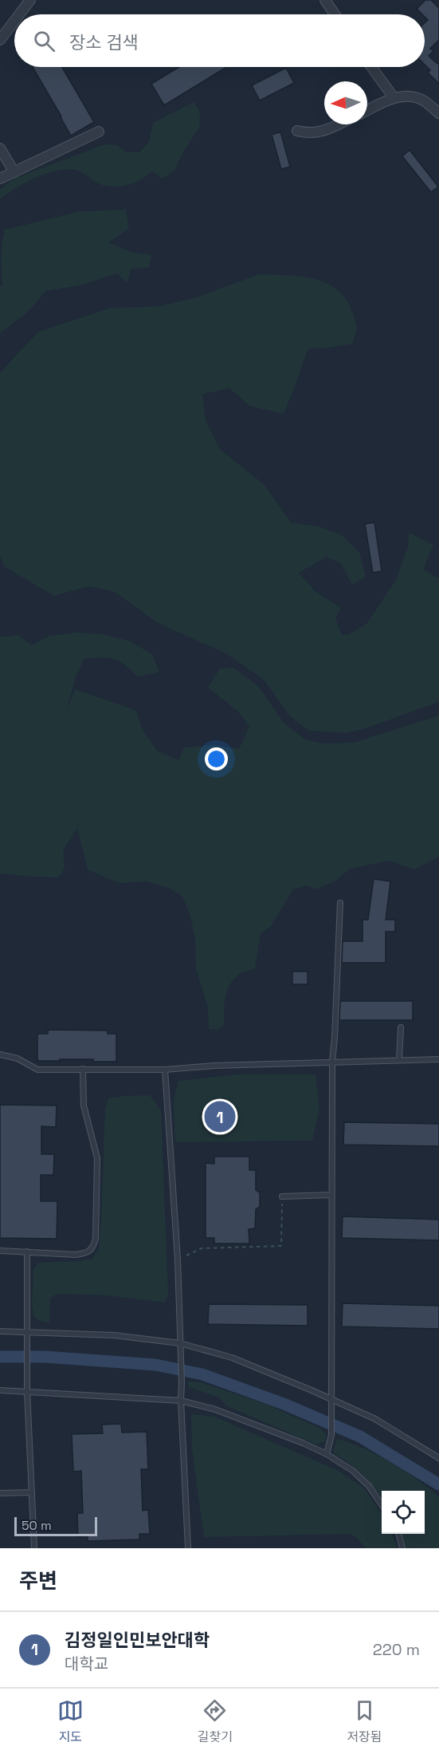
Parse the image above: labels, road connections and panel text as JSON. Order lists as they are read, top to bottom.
{
  "scale_bar": "50 m",
  "north": "left",
  "page": {
    "search": "장소 검색",
    "pins": "1",
    "scale": "50 m",
    "heading": "주변",
    "list": [
      {
        "mark": "1",
        "name": "김정일인민보안대학",
        "note": "대학교",
        "value": "220 m"
      }
    ],
    "nav": ["지도", "길찾기", "저장됨"]
  }
}
